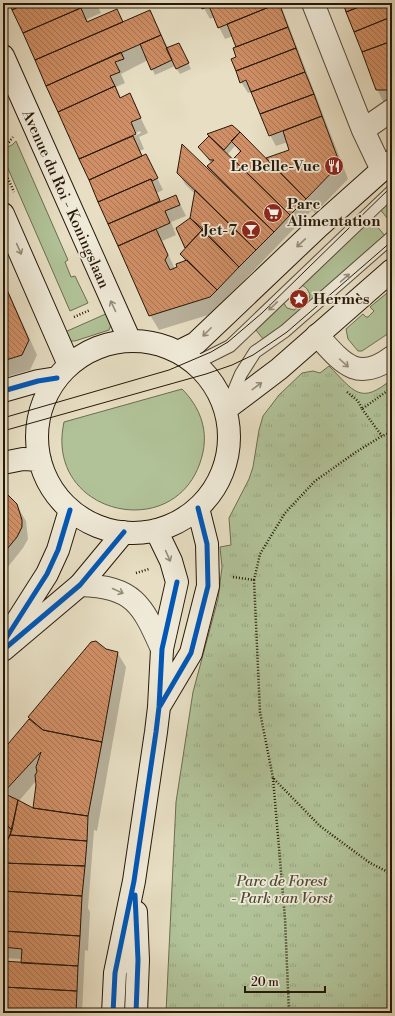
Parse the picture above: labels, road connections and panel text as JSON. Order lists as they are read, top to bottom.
{
  "streets": {
    "street": ["Avenue du Roi - Koningslaan"]
  },
  "parks": ["Parc de Forest - Park van Vorst"],
  "places": {
    "restaurant": ["Le Belle-Vue"],
    "supermarket": ["Parc Alimentation"],
    "bar": ["Jet-7"],
    "place": ["Hermès"]
  },
  "scale_bar": "20 m"
}
